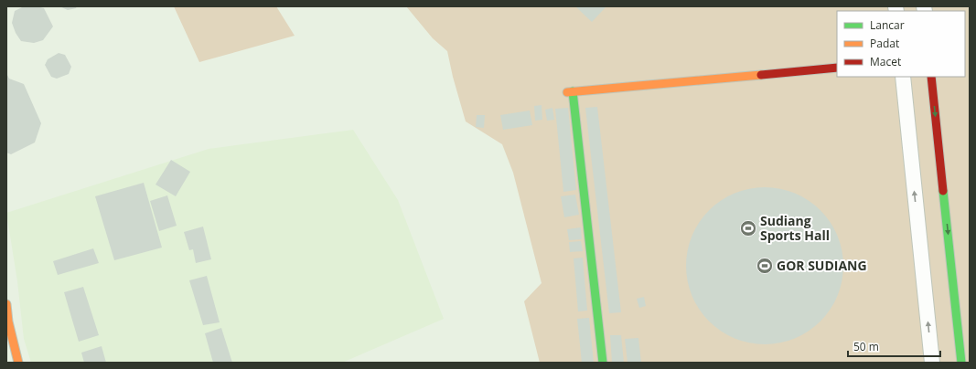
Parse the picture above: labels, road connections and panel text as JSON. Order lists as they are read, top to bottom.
{
  "places": {
    "sports": ["Sudiang Sports Hall", "GOR SUDIANG"]
  },
  "legend": ["Lancar", "Padat", "Macet"],
  "scale_bar": "50 m"
}
